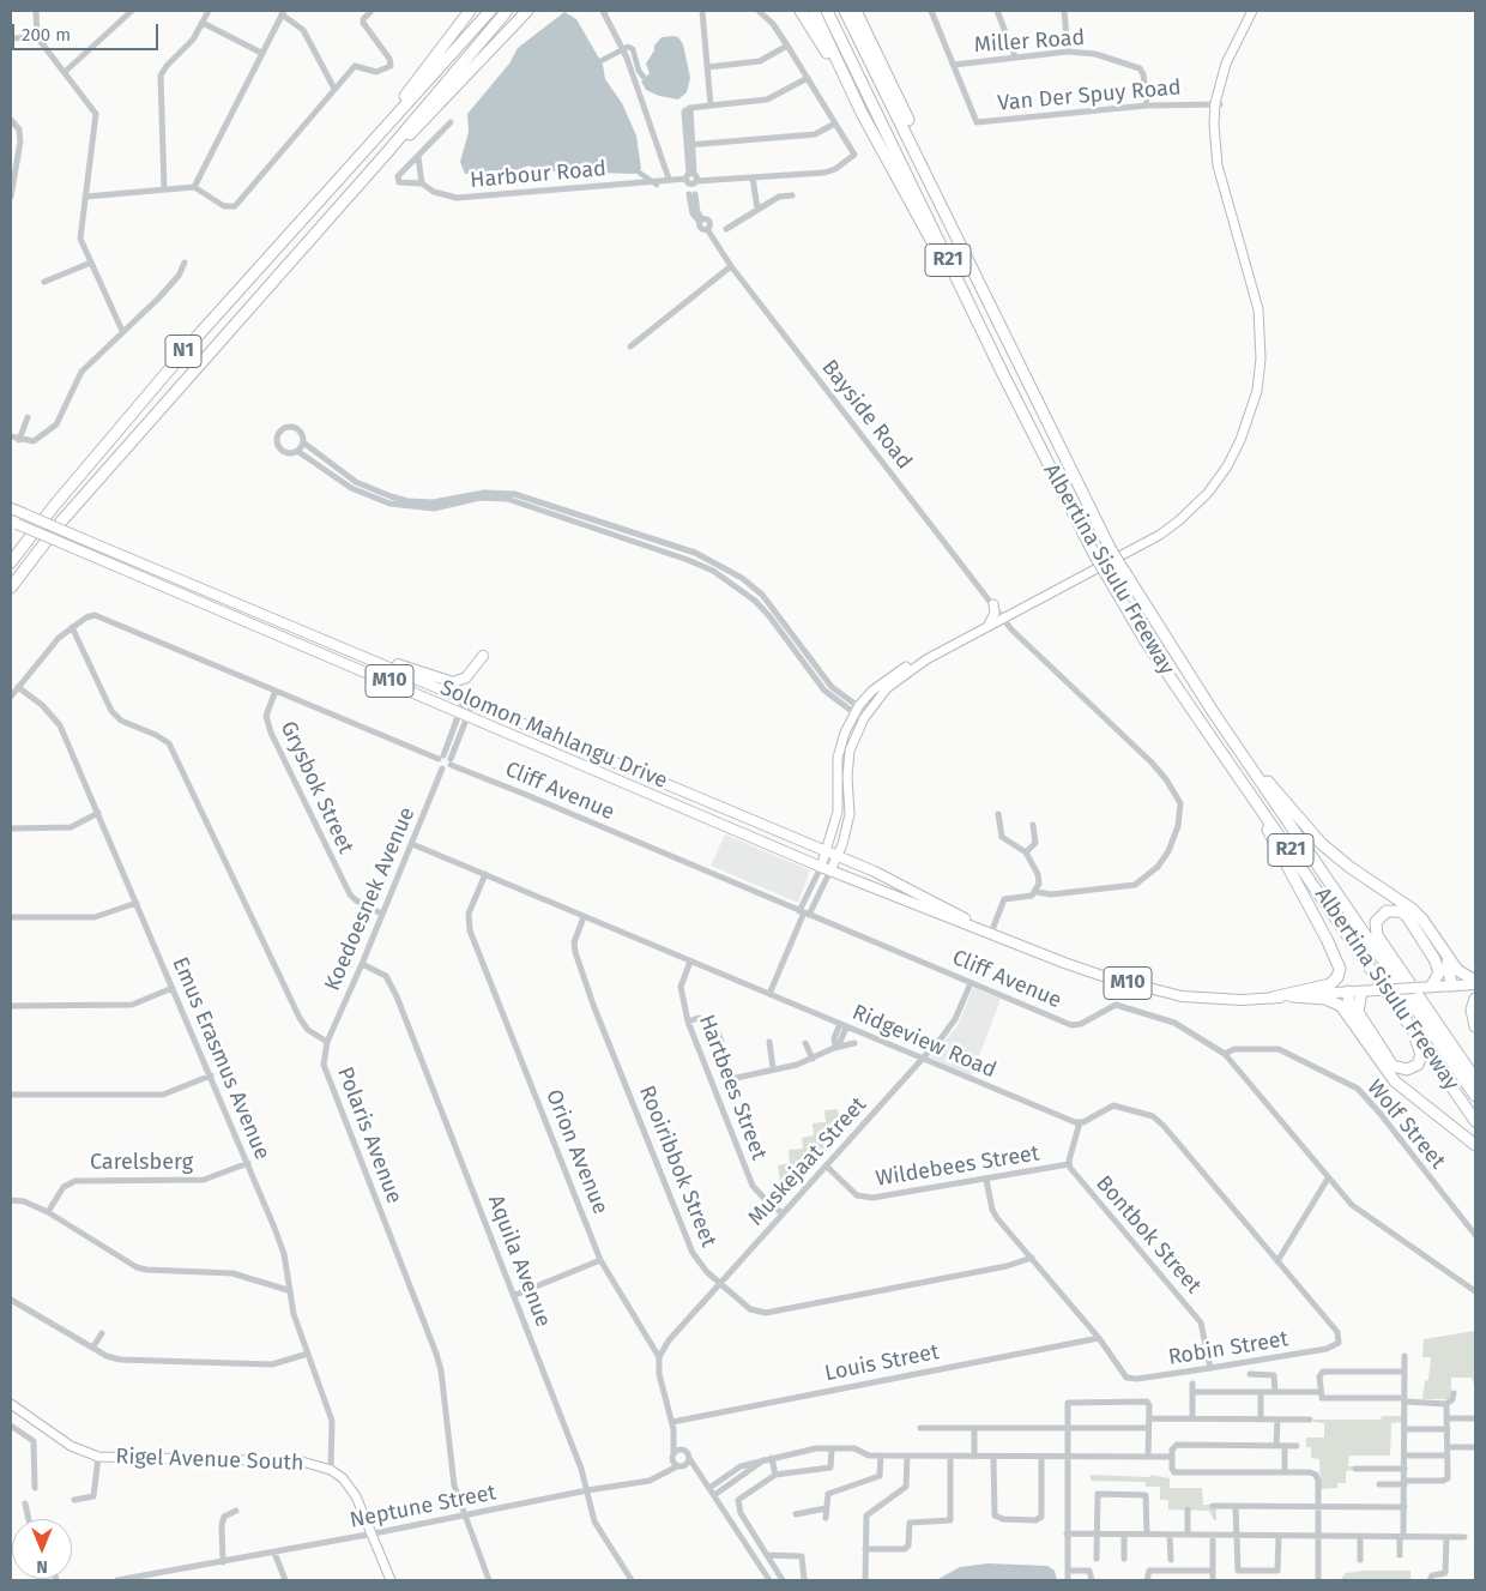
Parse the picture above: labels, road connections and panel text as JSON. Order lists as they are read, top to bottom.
{
  "streets": {
    "highway": ["R21", "N1", "Albertina Sisulu Freeway"],
    "main road": ["M10", "Solomon Mahlangu Drive", "Rigel Avenue South"],
    "street": [
      "Miller Road",
      "Van Der Spuy Road",
      "Harbour Road",
      "Bayside Road",
      "Grysbok Street",
      "Cliff Avenue",
      "Koedoesnek Avenue",
      "Ridgeview Road",
      "Emus Erasmus Avenue",
      "Hartbees Street",
      "Wolf Street",
      "Polaris Avenue",
      "Orion Avenue",
      "Muskejaat Street",
      "Carelsberg",
      "Rooiribbok Street",
      "Wildebees Street",
      "Bontbok Street",
      "Aquila Avenue",
      "Robin Street",
      "Louis Street",
      "Neptune Street"
    ]
  },
  "crossings": [
    ["Miller Road", "Van Der Spuy Road"],
    ["Harbour Road", "Bayside Road"],
    ["Bayside Road", "Solomon Mahlangu Drive"],
    ["Grysbok Street", "Koedoesnek Avenue"],
    ["Cliff Avenue", "Wolf Street"],
    ["Cliff Avenue", "Muskejaat Street"],
    ["Koedoesnek Avenue", "Ridgeview Road"],
    ["Koedoesnek Avenue", "Polaris Avenue"],
    ["Koedoesnek Avenue", "Aquila Avenue"],
    ["Ridgeview Road", "Hartbees Street"],
    ["Ridgeview Road", "Orion Avenue"],
    ["Ridgeview Road", "Muskejaat Street"],
    ["Ridgeview Road", "Rooiribbok Street"],
    ["Emus Erasmus Avenue", "Carelsberg"],
    ["Emus Erasmus Avenue", "Rigel Avenue South"],
    ["Hartbees Street", "Muskejaat Street"],
    ["Polaris Avenue", "Neptune Street"],
    ["Orion Avenue", "Muskejaat Street"],
    ["Orion Avenue", "Louis Street"],
    ["Orion Avenue", "Neptune Street"],
    ["Muskejaat Street", "Rooiribbok Street"],
    ["Muskejaat Street", "Wildebees Street"],
    ["Wildebees Street", "Bontbok Street"],
    ["Bontbok Street", "Robin Street"],
    ["Aquila Avenue", "Neptune Street"],
    ["Robin Street", "Louis Street"],
    ["Rigel Avenue South", "Neptune Street"]
  ],
  "scale_bar": "200 m",
  "north": "bottom"
}
